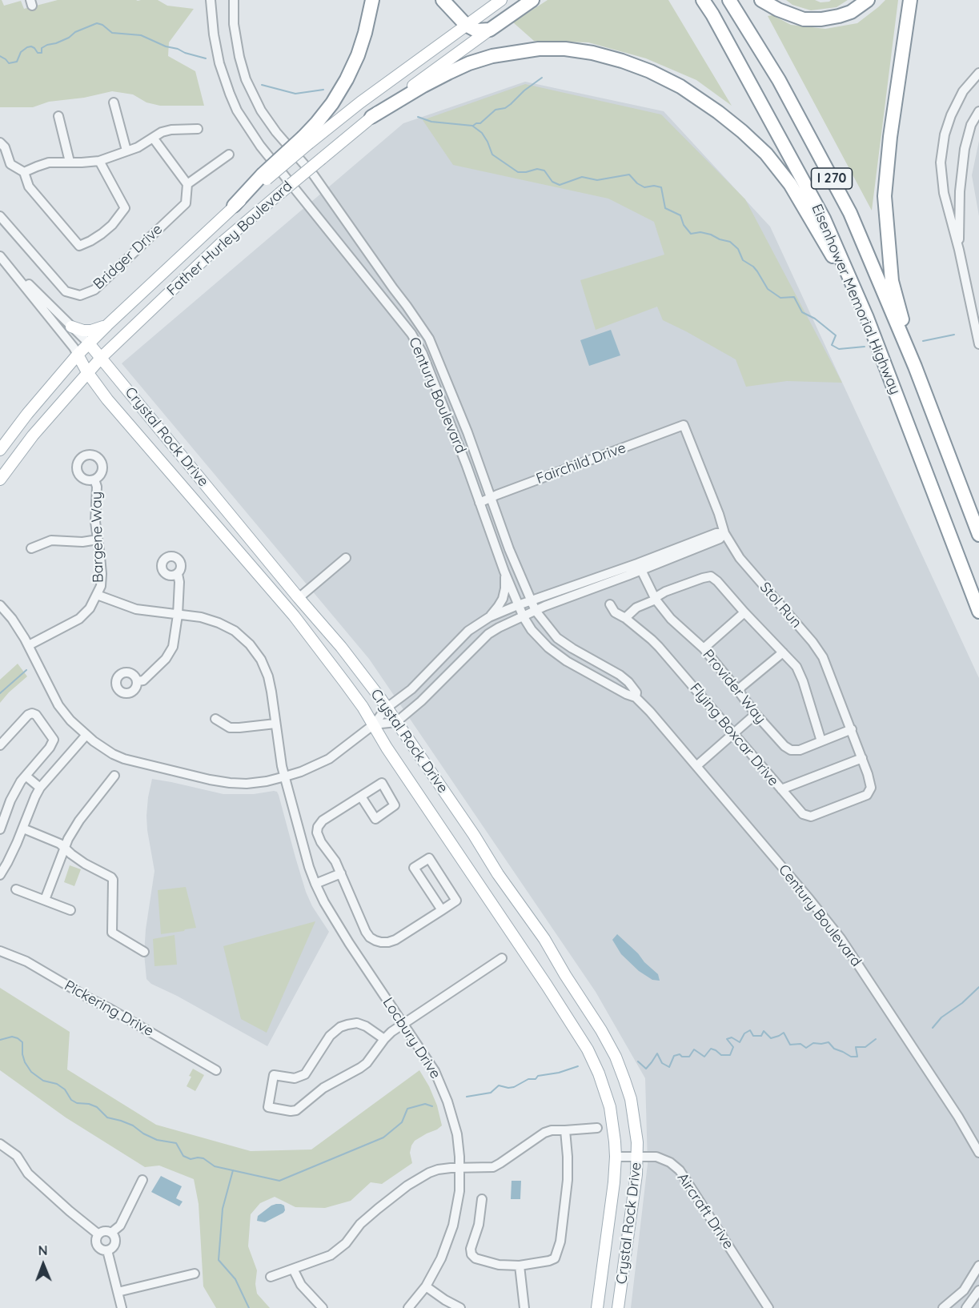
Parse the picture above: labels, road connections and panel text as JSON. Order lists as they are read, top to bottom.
{
  "streets": {
    "highway": ["I 270", "Eisenhower Memorial Highway"],
    "main road": ["Father Hurley Boulevard", "Crystal Rock Drive"],
    "street": [
      "Bridger Drive",
      "Century Boulevard",
      "Fairchild Drive",
      "Bargene Way",
      "Stol Run",
      "Provider Way",
      "Flying Boxcar Drive",
      "Pickering Drive",
      "Locbury Drive",
      "Aircraft Drive"
    ]
  },
  "crossings": [
    ["Father Hurley Boulevard", "Crystal Rock Drive"],
    ["Century Boulevard", "Fairchild Drive"],
    ["Crystal Rock Drive", "Aircraft Drive"],
    ["Fairchild Drive", "Stol Run"],
    ["Bargene Way", "Locbury Drive"],
    ["Stol Run", "Provider Way"],
    ["Stol Run", "Flying Boxcar Drive"]
  ],
  "north": "top"
}
